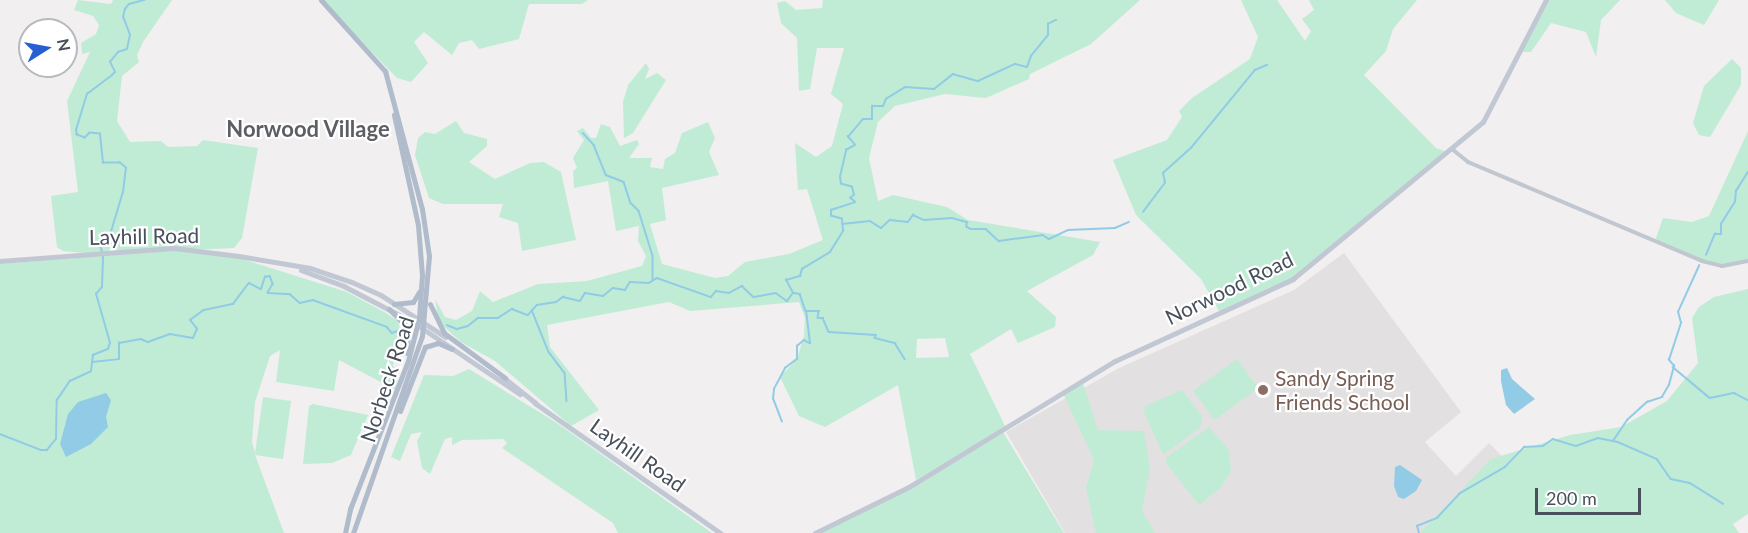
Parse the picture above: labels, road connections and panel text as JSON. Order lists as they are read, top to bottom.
{
  "streets": {
    "main road": ["Layhill Road", "Norwood Road", "Norbeck Road"]
  },
  "crossings": [
    ["Layhill Road", "Norbeck Road"]
  ],
  "districts": ["Norwood Village"],
  "places": ["Sandy Spring Friends School"],
  "scale_bar": "200 m",
  "north": "right"
}
